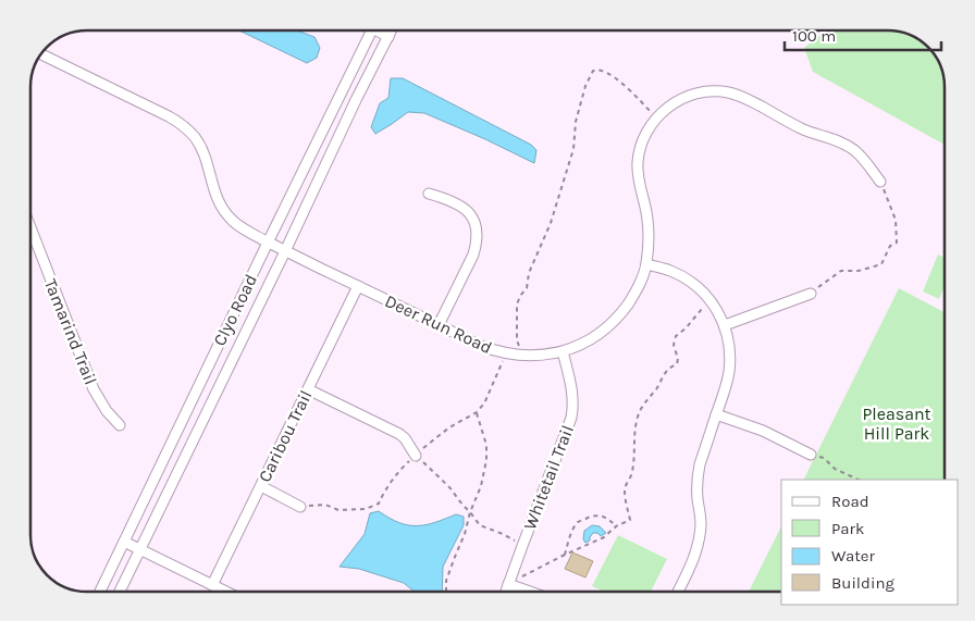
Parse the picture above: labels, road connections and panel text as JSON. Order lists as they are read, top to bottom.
{
  "streets": {
    "street": [
      "Clyo Road",
      "Deer Run Road",
      "Tamarind Trail",
      "Caribou Trail",
      "Whitetail Trail"
    ]
  },
  "crossings": [
    ["Clyo Road", "Deer Run Road"],
    ["Deer Run Road", "Caribou Trail"],
    ["Deer Run Road", "Whitetail Trail"]
  ],
  "parks": ["Pleasant Hill Park"],
  "legend": [
    "Road",
    "Park",
    "Water",
    "Building"
  ],
  "scale_bar": "100 m"
}
